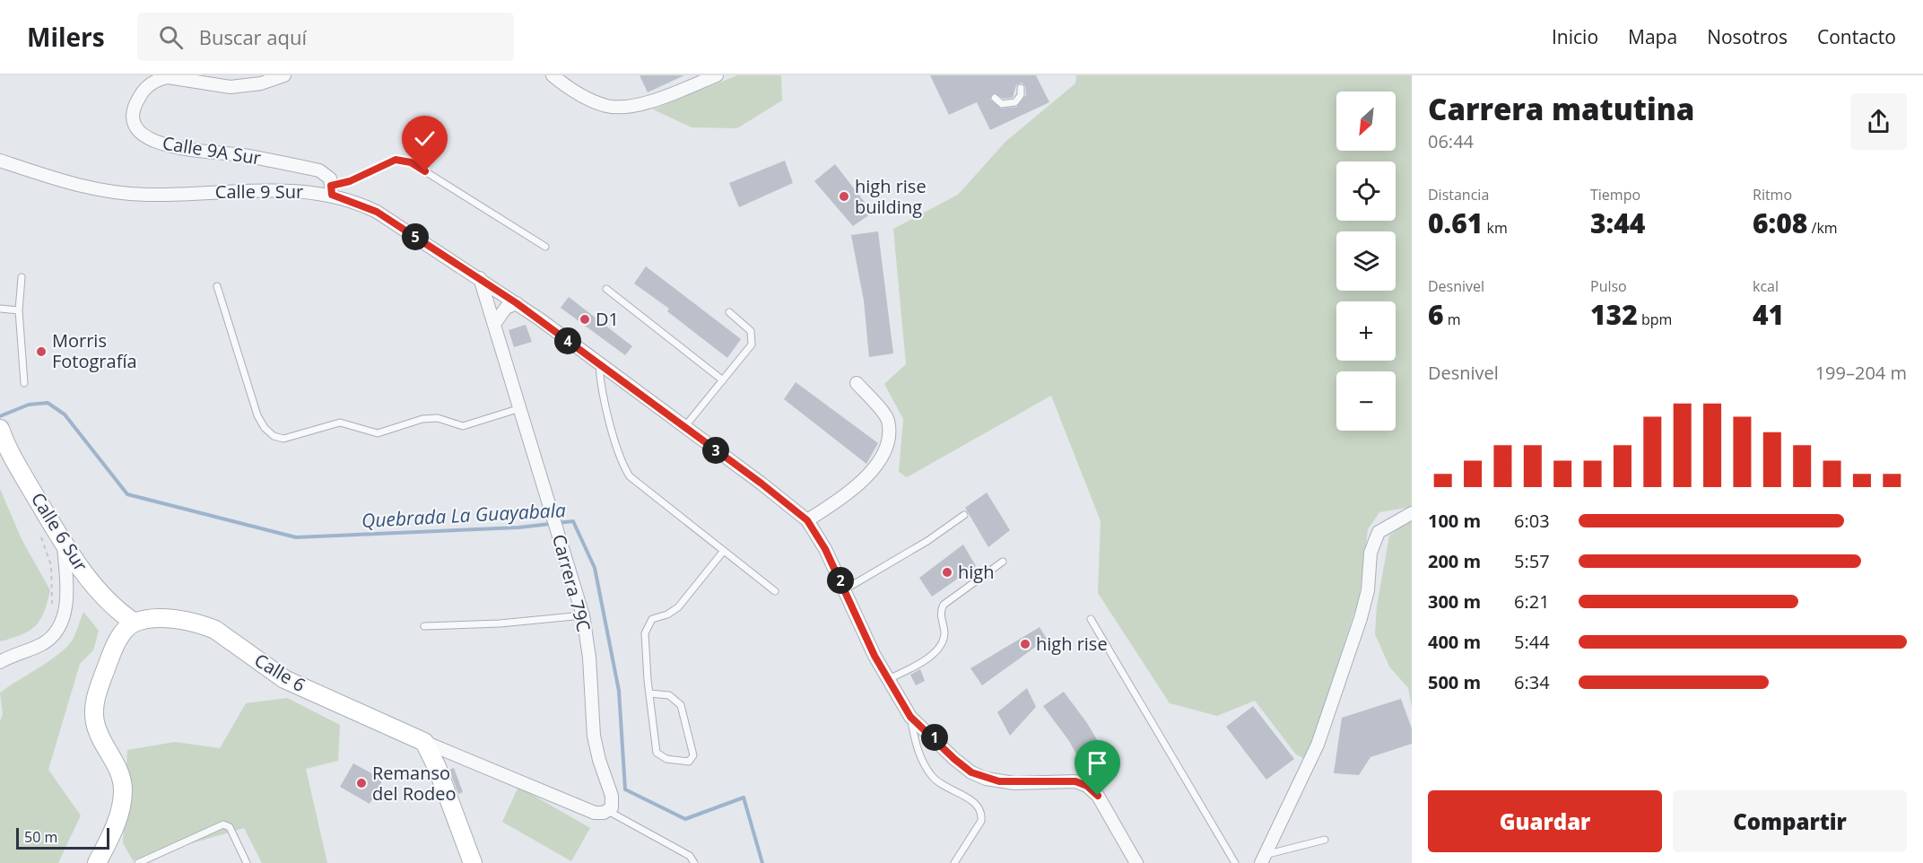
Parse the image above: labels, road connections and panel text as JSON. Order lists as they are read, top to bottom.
{
  "streets": {
    "main road": ["Calle 6 Sur", "Calle 6"],
    "street": ["Calle 9A Sur", "Calle 9 Sur", "Carrera 79C"]
  },
  "crossings": [
    ["Calle 9A Sur", "Calle 9 Sur"],
    ["Calle 9 Sur", "Carrera 79C"],
    ["Calle 6 Sur", "Calle 6"],
    ["Carrera 79C", "Calle 6"]
  ],
  "water": ["Quebrada La Guayabala"],
  "places": [
    "high rise building",
    "D1",
    "Morris Fotografía",
    "high",
    "high rise",
    "Remanso del Rodeo"
  ],
  "scale_bar": "50 m",
  "north": "bottom left",
  "page": {
    "header": "Milers",
    "search": "Buscar aquí",
    "nav": [
      "Inicio",
      "Mapa",
      "Nosotros",
      "Contacto"
    ],
    "heading": ["Carrera matutina", "06:44"],
    "map_buttons": ["+", "−"],
    "stats": [
      ["Distancia", "0.61 km"],
      ["Tiempo", "3:44"],
      ["Ritmo", "6:08 /km"],
      ["Desnivel", "6 m"],
      ["Pulso", "132 bpm"],
      ["kcal", "41"]
    ],
    "pins": [
      "5",
      "4",
      "3",
      "2",
      "1"
    ],
    "chart": ["Desnivel", "199–204 m"],
    "list": [
      {
        "name": "100 m",
        "note": "6:03"
      },
      {
        "name": "200 m",
        "note": "5:57"
      },
      {
        "name": "300 m",
        "note": "6:21"
      },
      {
        "name": "400 m",
        "note": "5:44"
      },
      {
        "name": "500 m",
        "note": "6:34"
      }
    ],
    "buttons": ["Guardar", "Compartir"],
    "scale": "50 m"
  }
}
